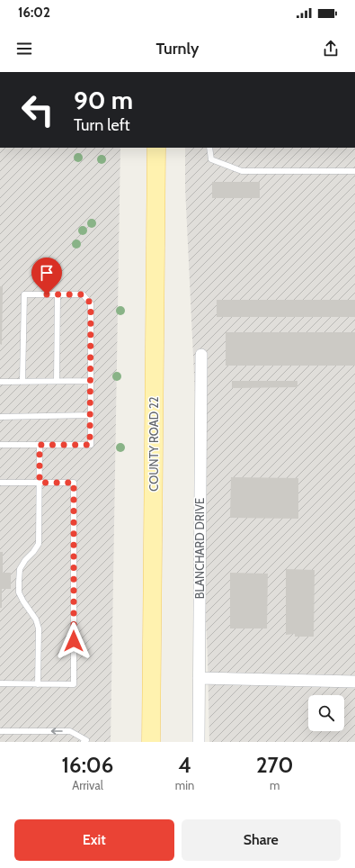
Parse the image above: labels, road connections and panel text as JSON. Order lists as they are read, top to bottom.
{
  "streets": {
    "main road": ["COUNTY ROAD 22"],
    "street": ["BLANCHARD DRIVE"]
  },
  "page": {
    "status": "16:02",
    "header": "Turnly",
    "turn": ["90 m", "Turn left"],
    "eta": [
      "16:06",
      "Arrival",
      "4",
      "min",
      "270",
      "m"
    ],
    "buttons": ["Exit", "Share"]
  }
}
